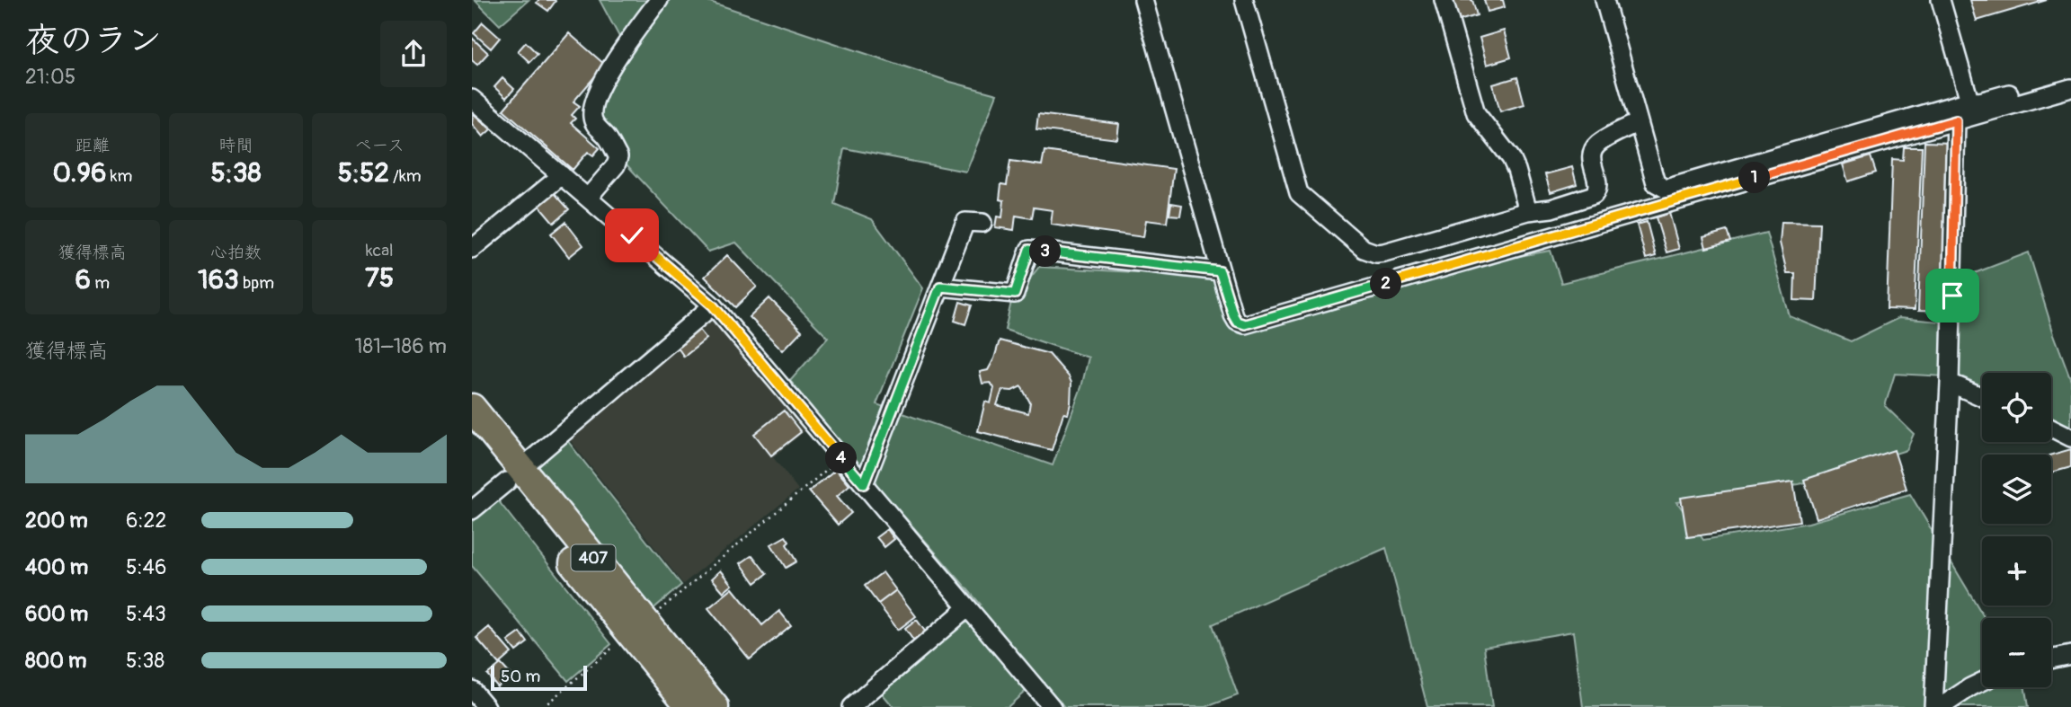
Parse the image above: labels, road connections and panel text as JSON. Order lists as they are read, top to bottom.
{
  "streets": {
    "highway": ["407"]
  },
  "scale_bar": "50 m",
  "page": {
    "heading": ["夜のラン", "21:05"],
    "stats": [
      ["距離", "0.96 km"],
      ["時間", "5:38"],
      ["ペース", "5:52 /km"],
      ["獲得標高", "6 m"],
      ["心拍数", "163 bpm"],
      ["kcal", "75"]
    ],
    "pins": [
      "1",
      "3",
      "2",
      "4"
    ],
    "chart": ["獲得標高", "181–186 m"],
    "map_buttons": ["+", "−"],
    "list": [
      {
        "name": "200 m",
        "note": "6:22"
      },
      {
        "name": "400 m",
        "note": "5:46"
      },
      {
        "name": "600 m",
        "note": "5:43"
      },
      {
        "name": "800 m",
        "note": "5:38"
      }
    ],
    "scale": "50 m"
  }
}
